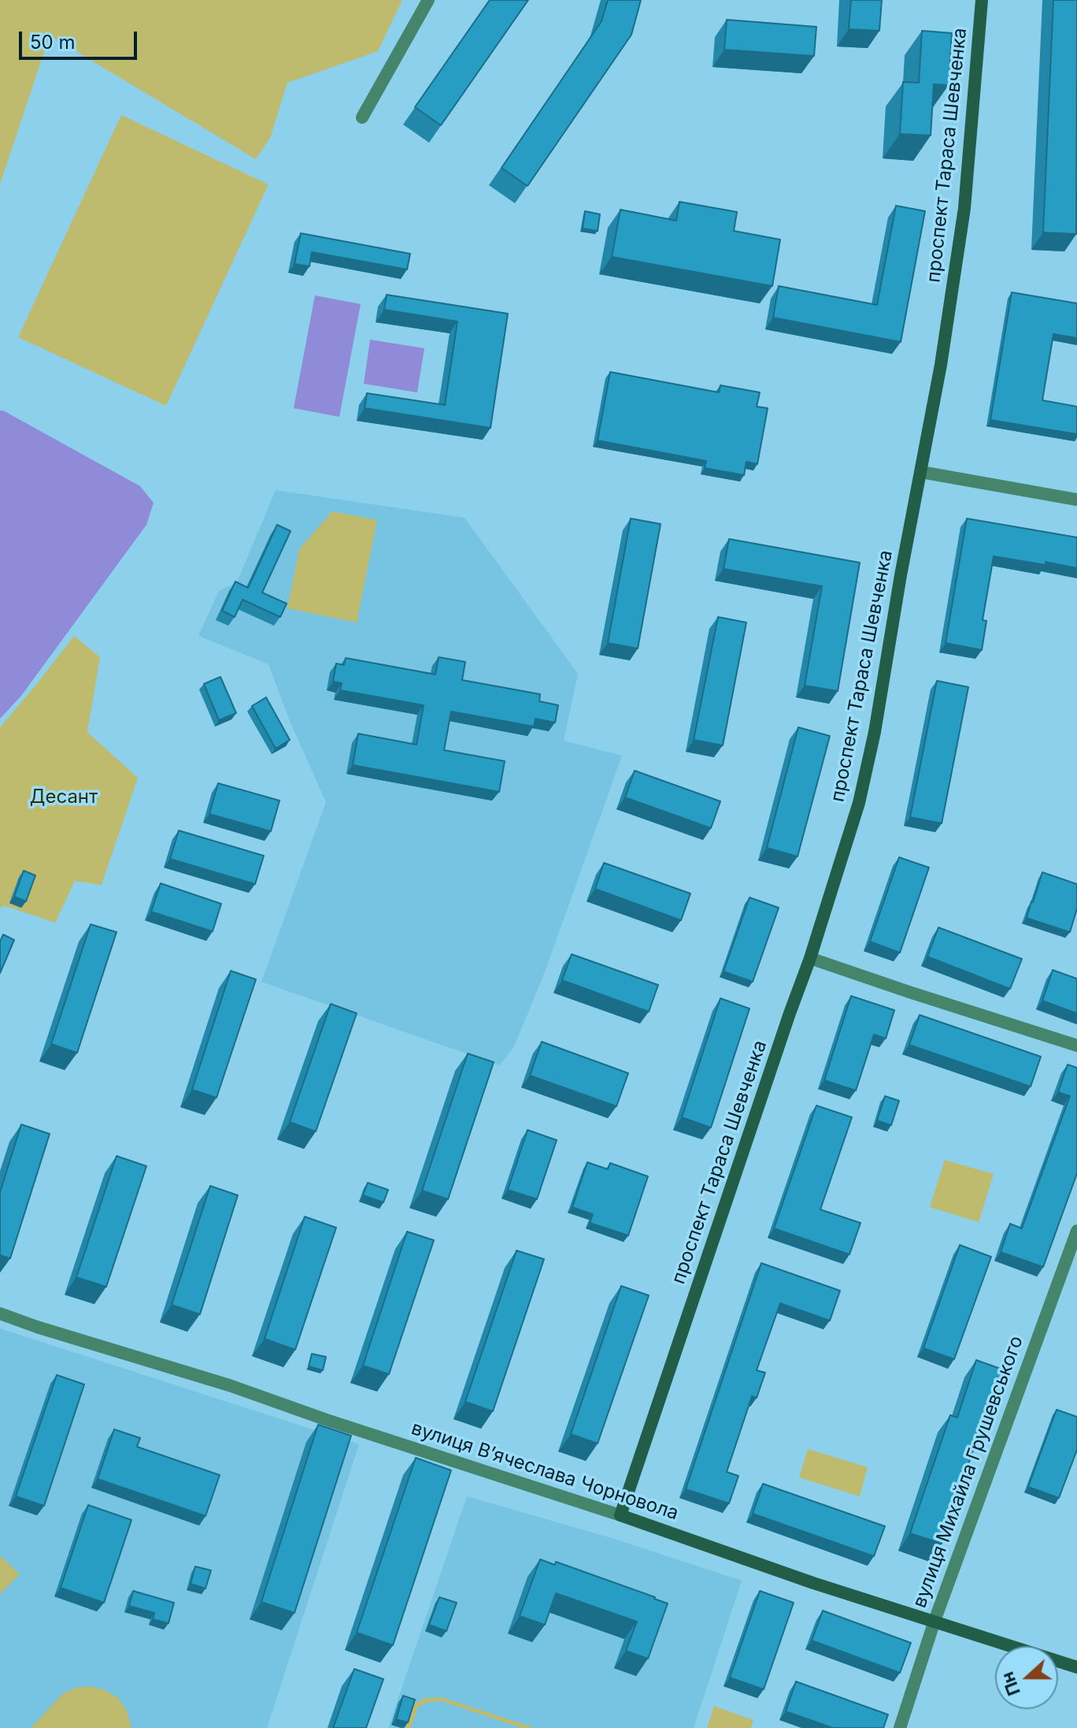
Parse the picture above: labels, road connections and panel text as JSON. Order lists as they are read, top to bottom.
{
  "streets": {
    "street": ["проспект Тараса Шевченка", "вулиця Вʼячеслава Чорновола", "вулиця Михайла Грушевського"]
  },
  "crossings": [
    ["проспект Тараса Шевченка", "вулиця Вʼячеслава Чорновола"],
    ["вулиця Вʼячеслава Чорновола", "вулиця Михайла Грушевського"]
  ],
  "parks": ["Десант"],
  "scale_bar": "50 m",
  "north": "left"
}
